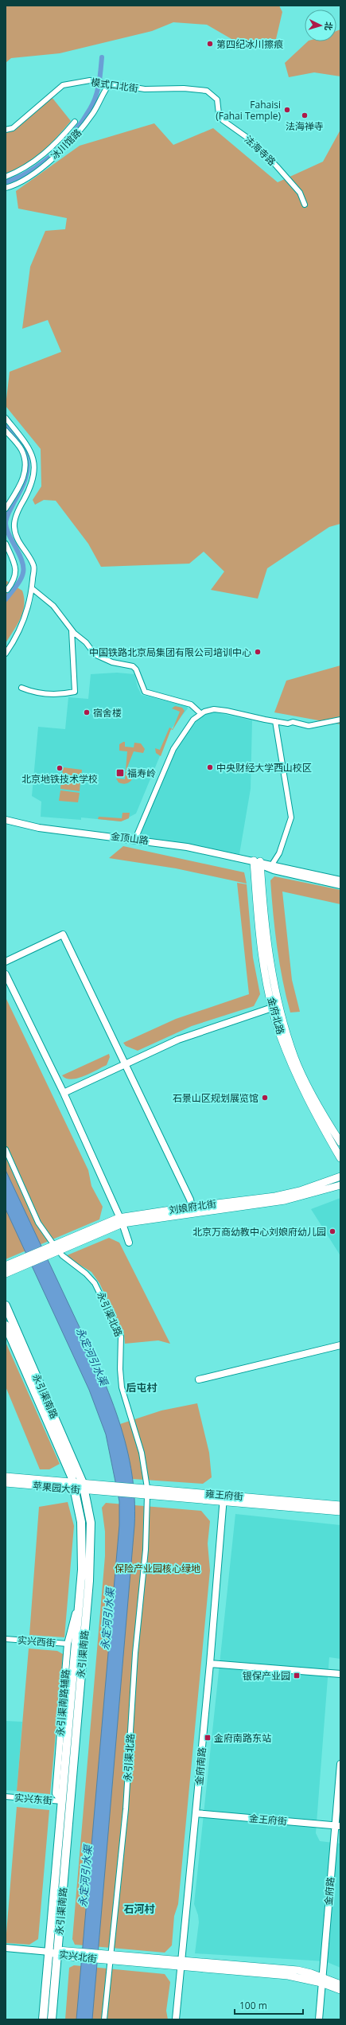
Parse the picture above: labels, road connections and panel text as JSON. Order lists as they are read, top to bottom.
{
  "streets": {
    "main road": [
      "金府北路",
      "刘娘府北街",
      "永引渠南路",
      "苹果园大街",
      "雍王府街",
      "实兴北街"
    ],
    "street": [
      "模式口北街",
      "冰川馆路",
      "法海寺路",
      "金顶山路",
      "永引渠北路",
      "实兴西街",
      "永引渠南路辅路",
      "金府南路",
      "实兴东街",
      "金王府街",
      "金府路"
    ]
  },
  "crossings": [
    ["模式口北街", "冰川馆路"],
    ["模式口北街", "法海寺路"],
    ["金顶山路", "金府北路"],
    ["刘娘府北街", "永引渠北路"],
    ["永引渠北路", "雍王府街"],
    ["永引渠北路", "实兴北街"],
    ["永引渠南路", "苹果园大街"],
    ["永引渠南路", "永引渠南路辅路"],
    ["永引渠南路", "实兴东街"],
    ["永引渠南路", "实兴北街"],
    ["苹果园大街", "雍王府街"],
    ["雍王府街", "金府南路"],
    ["实兴西街", "永引渠南路辅路"],
    ["永引渠南路辅路", "实兴东街"],
    ["金府南路", "金王府街"],
    ["金府南路", "实兴北街"],
    ["金王府街", "金府路"],
    ["金府路", "实兴北街"]
  ],
  "districts": ["后屯村", "石河村"],
  "water": ["永定河引水渠"],
  "parks": ["保险产业园核心绿地"],
  "places": {
    "other": [
      "第四纪冰川擦痕",
      "Fahaisi (Fahai Temple)",
      "法海禅寺",
      "中国铁路北京局集团有限公司培训中心",
      "宿舍楼",
      "中央财经大学西山校区",
      "北京地铁技术学校",
      "石景山区规划展览馆",
      "北京万商幼教中心刘娘府幼儿园"
    ],
    "transit": ["福寿岭", "银保产业园", "金府南路东站"]
  },
  "scale_bar": "100 m",
  "north": "right"
}
